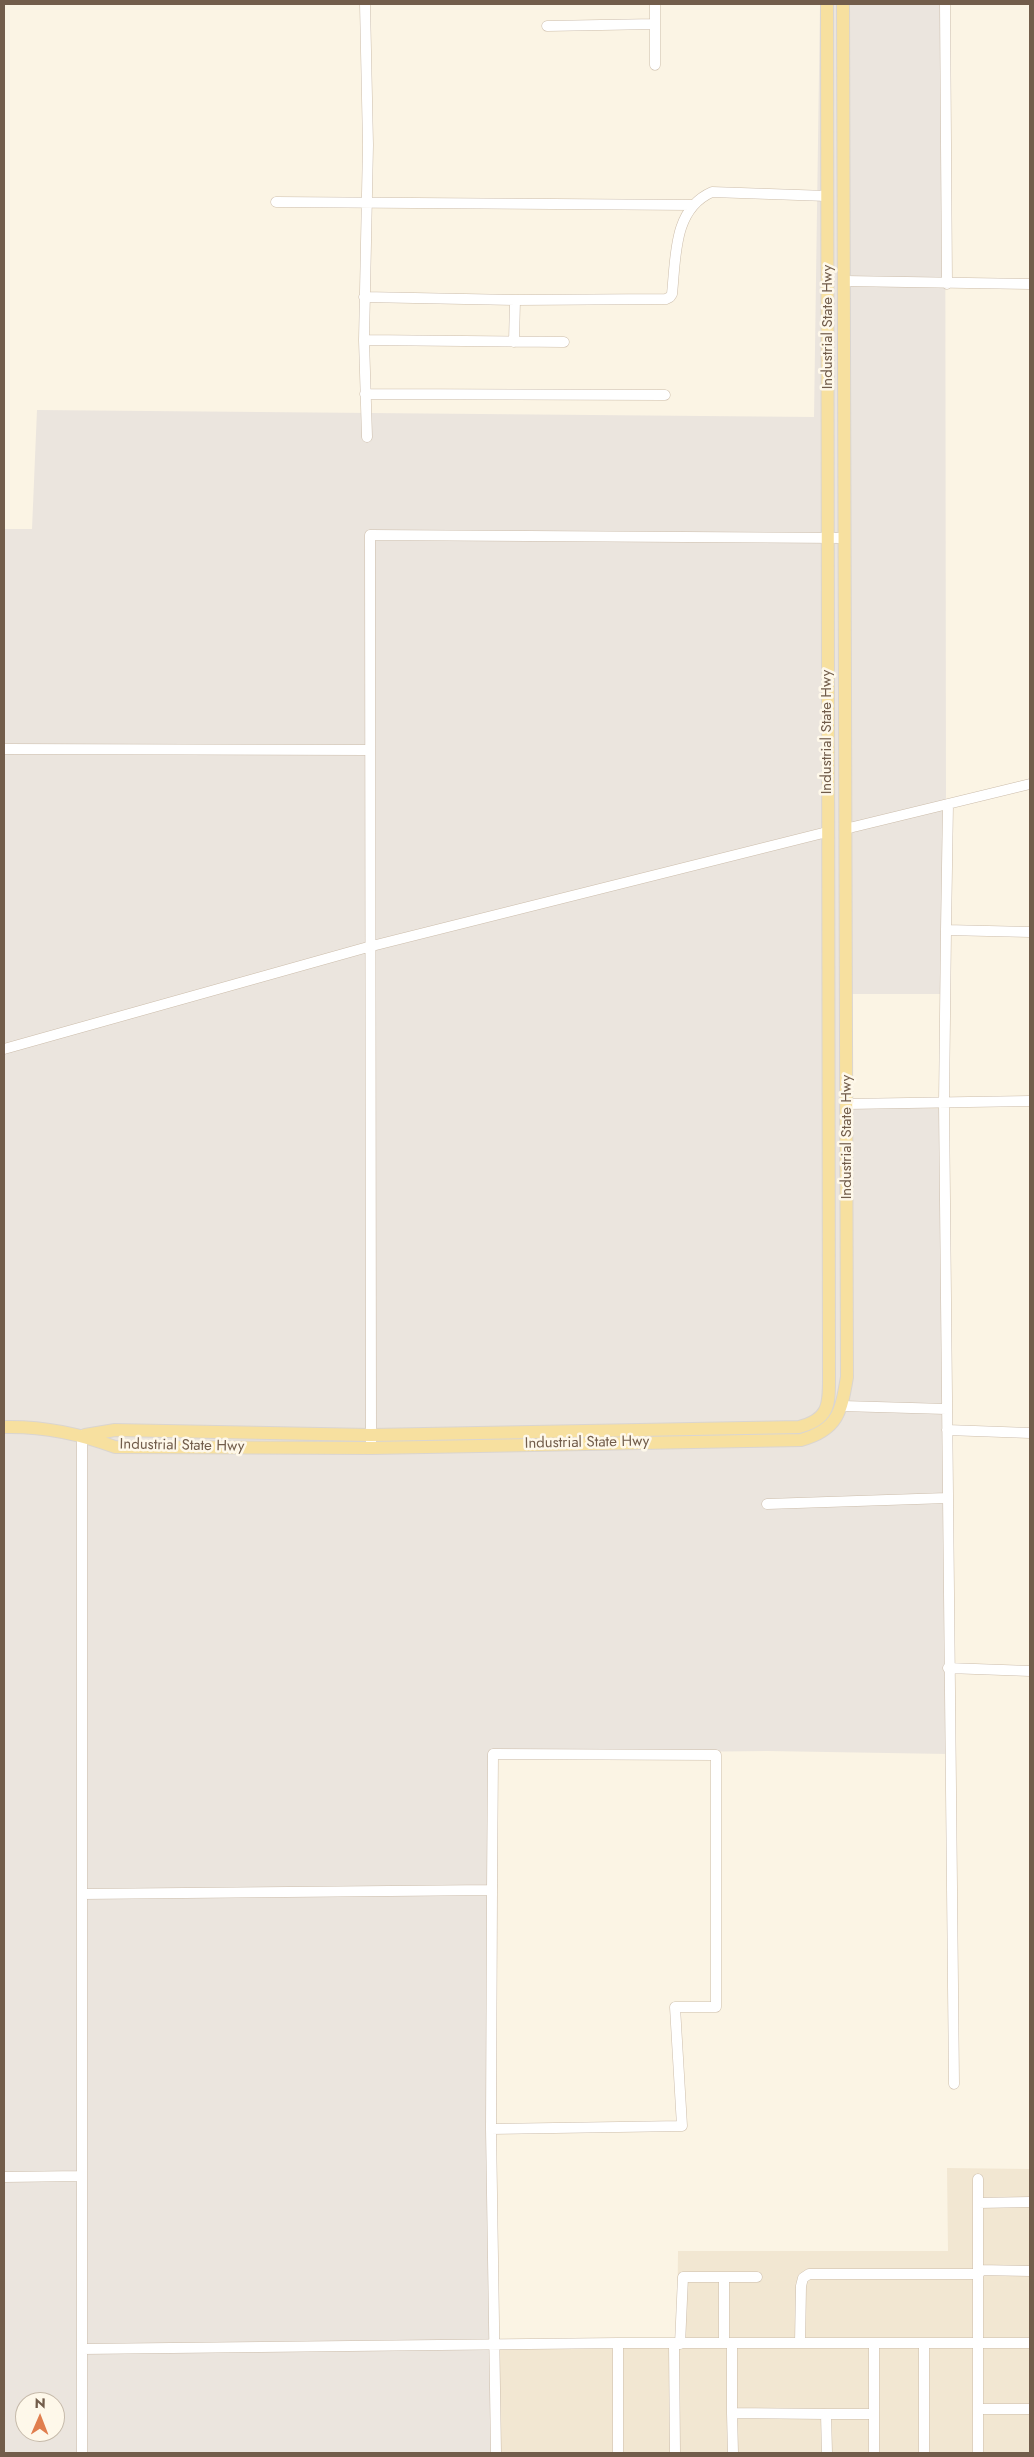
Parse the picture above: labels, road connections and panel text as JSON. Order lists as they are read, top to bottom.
{
  "streets": {
    "main road": ["Industrial State Hwy"]
  },
  "north": "top"
}
